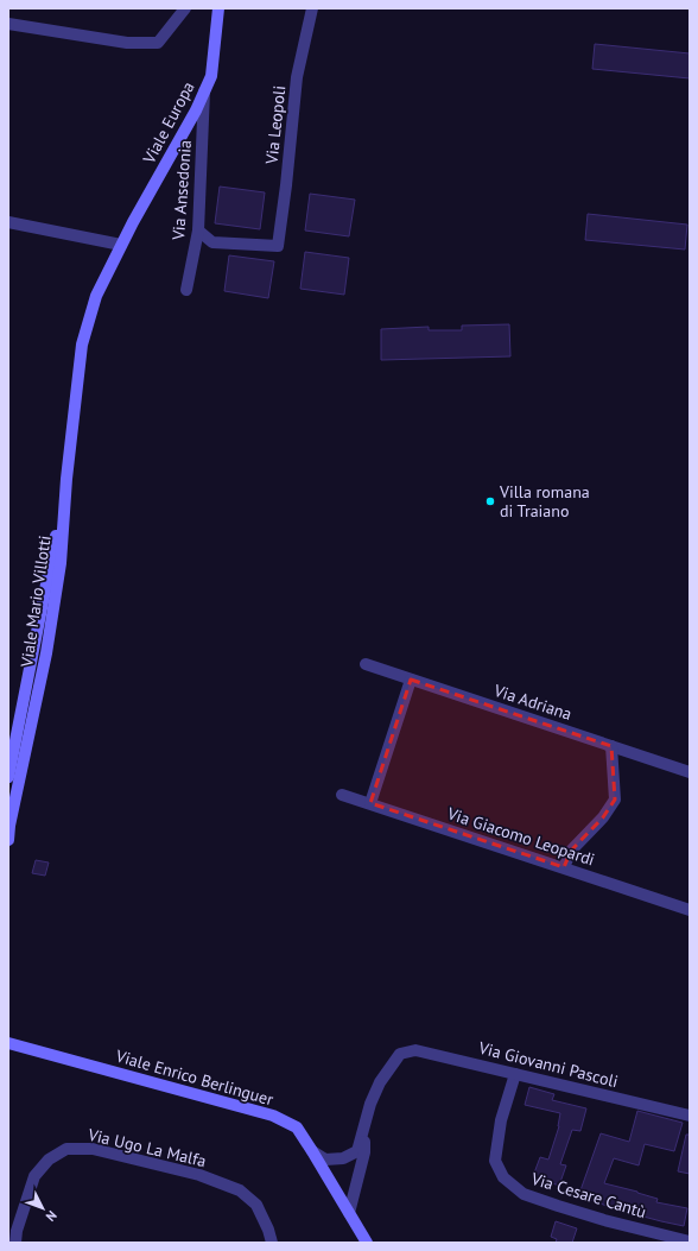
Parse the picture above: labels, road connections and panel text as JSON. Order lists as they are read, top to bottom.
{
  "streets": {
    "street": [
      "Viale Europa",
      "Via Leopoli",
      "Via Ansedonia",
      "Viale Mario Villotti",
      "Via Adriana",
      "Via Giacomo Leopardi",
      "Via Giovanni Pascoli",
      "Viale Enrico Berlinguer",
      "Via Ugo La Malfa",
      "Via Cesare Cantù"
    ]
  },
  "crossings": [
    ["Viale Europa", "Via Ansedonia"],
    ["Viale Europa", "Viale Mario Villotti"],
    ["Via Leopoli", "Via Ansedonia"],
    ["Via Giovanni Pascoli", "Via Cesare Cantù"]
  ],
  "places": ["Villa romana di Traiano"],
  "north": "bottom right"
}
